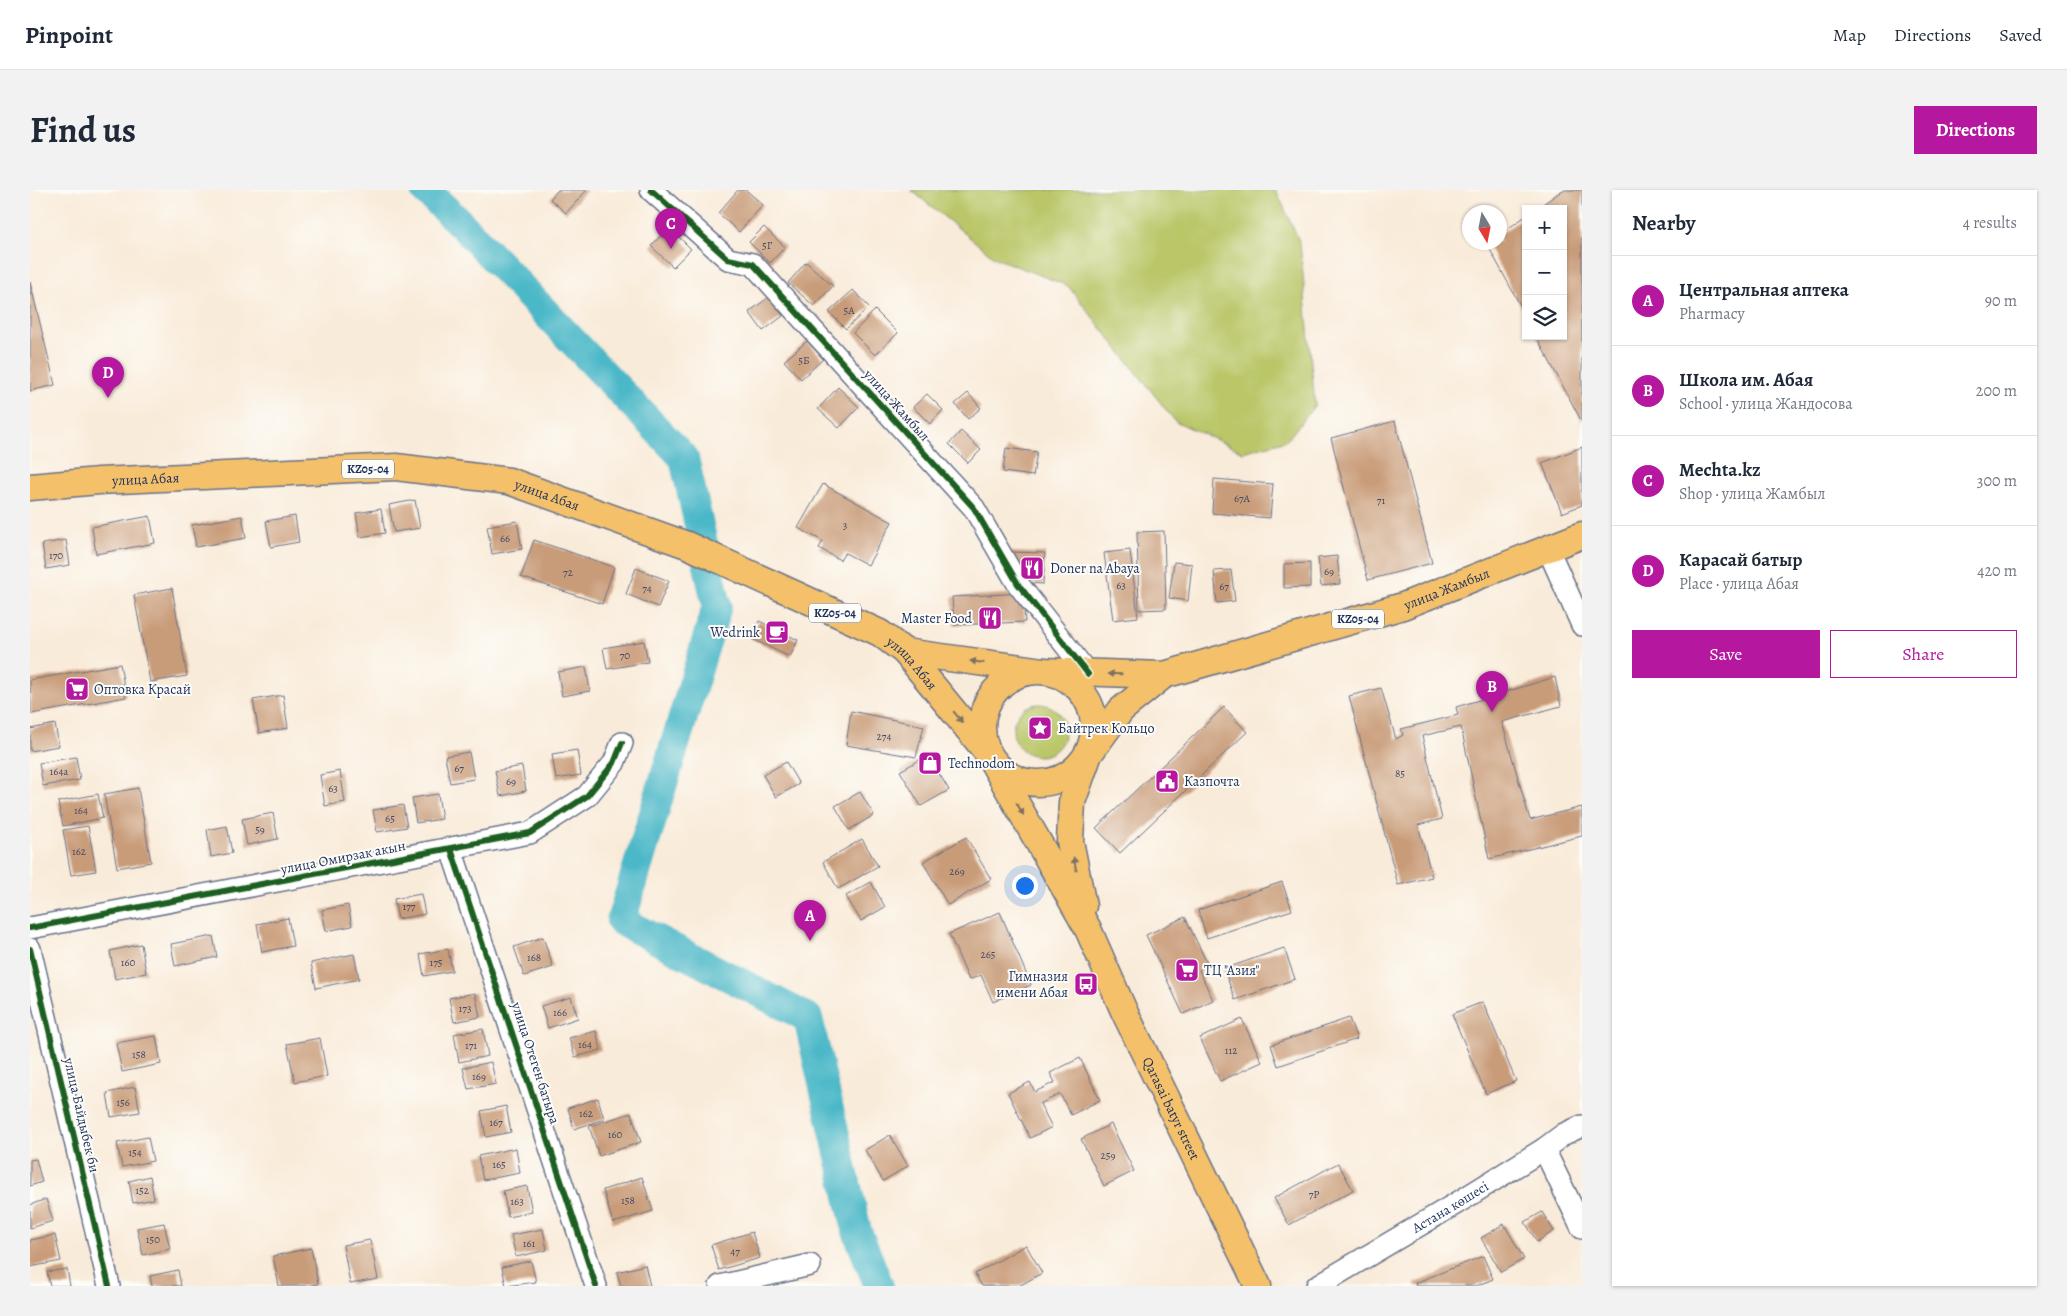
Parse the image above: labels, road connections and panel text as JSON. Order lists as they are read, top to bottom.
{
  "streets": {
    "main road": [
      "улица Жамбыл",
      "KZ05-04",
      "улица Абая",
      "Qarasai batyr street"
    ],
    "street": [
      "улица Омирзак акын",
      "улица Отеген батыра",
      "улица Байдыбек би",
      "Астана көшесі"
    ]
  },
  "crossings": [
    ["улица Жамбыл", "KZ05-04"],
    ["улица Жамбыл", "улица Абая"],
    ["KZ05-04", "улица Абая"],
    ["улица Омирзак акын", "улица Отеген батыра"]
  ],
  "places": {
    "restaurant": ["Doner na Abaya", "Master Food"],
    "cafe": ["Wedrink"],
    "supermarket": ["Оптовка Красай", "ТЦ \"Азия\""],
    "place": ["Байтрек Кольцо"],
    "shop": ["Technodom"],
    "public building": ["Казпочта"],
    "bus stop": ["Гимназия имени Абая"]
  },
  "house_numbers": [
    "5Г",
    "5А",
    "5Б",
    "67А",
    "71",
    "3",
    "66",
    "170",
    "69",
    "72",
    "63",
    "67",
    "74",
    "70",
    "274",
    "67",
    "164а",
    "85",
    "69",
    "63",
    "164",
    "65",
    "59",
    "162",
    "269",
    "177",
    "265",
    "168",
    "160",
    "175",
    "173",
    "166",
    "164",
    "171",
    "112",
    "158",
    "169",
    "156",
    "162",
    "167",
    "160",
    "154",
    "259",
    "165",
    "152",
    "7P",
    "158",
    "163",
    "150",
    "161",
    "47"
  ],
  "north": "bottom",
  "page": {
    "header": "Pinpoint",
    "nav": ["Map", "Directions", "Saved"],
    "title": "Find us",
    "buttons": [
      "Directions",
      ["Save", "Share"]
    ],
    "heading": ["Nearby", "4 results"],
    "map_buttons": ["+", "−"],
    "pins": [
      "C",
      "D",
      "B",
      "A"
    ],
    "list": [
      {
        "mark": "A",
        "name": "Центральная аптека",
        "note": "Pharmacy",
        "value": "90 m"
      },
      {
        "mark": "B",
        "name": "Школа им. Абая",
        "note": "School · улица Жандосова",
        "value": "200 m"
      },
      {
        "mark": "C",
        "name": "Mechta.kz",
        "note": "Shop · улица Жамбыл",
        "value": "300 m"
      },
      {
        "mark": "D",
        "name": "Карасай батыр",
        "note": "Place · улица Абая",
        "value": "420 m"
      }
    ]
  }
}
